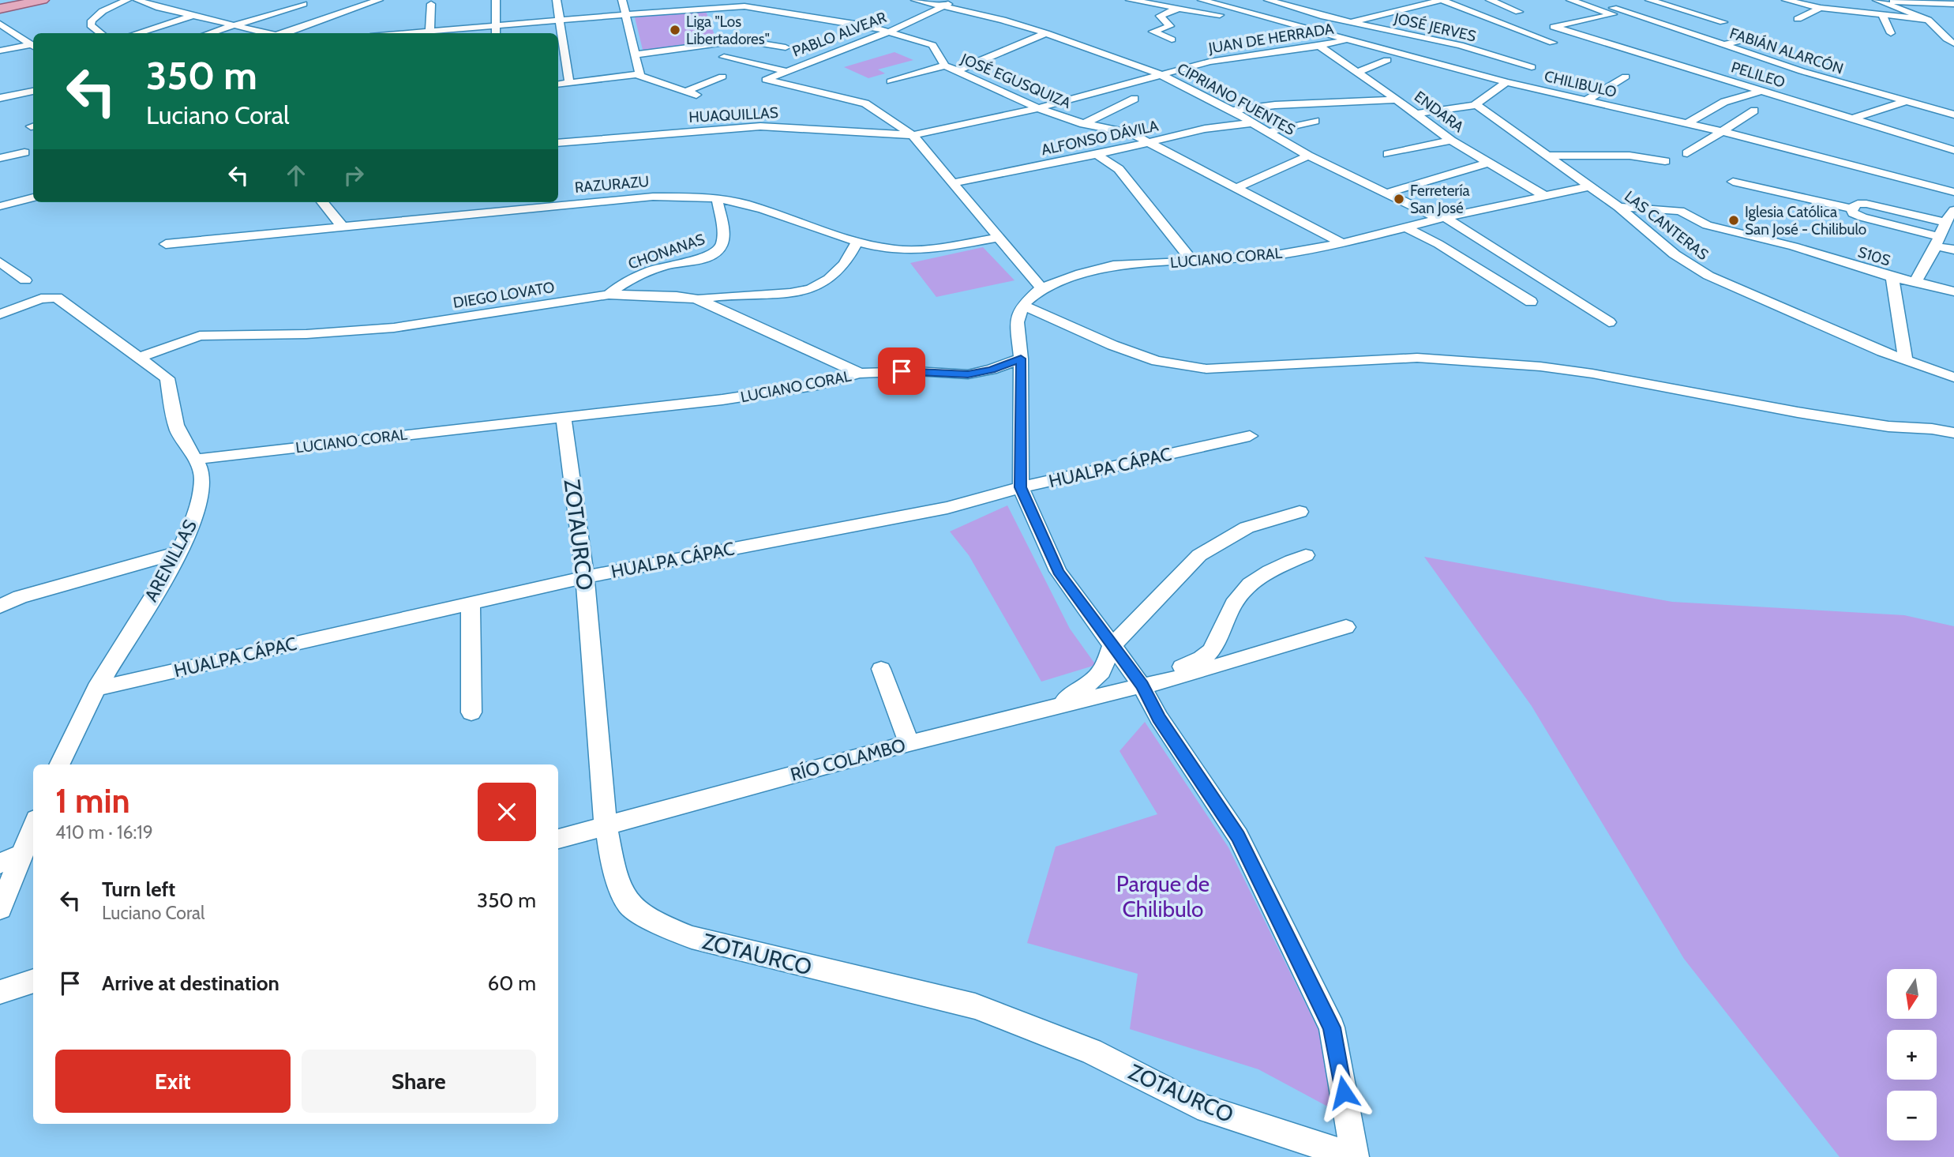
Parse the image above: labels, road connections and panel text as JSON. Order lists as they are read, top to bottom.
{
  "streets": {
    "street": [
      "JOSÉ JERVES",
      "PABLO ALVEAR",
      "JUAN DE HERRADA",
      "FABIÁN ALARCÓN",
      "PELILEO",
      "JOSÉ EGUSQUIZA",
      "CHILIBULO",
      "CIPRIANO FUENTES",
      "ENDARA",
      "HUAQUILLAS",
      "ALFONSO DÁVILA",
      "RAZURAZU",
      "LAS CANTERAS",
      "CHONANAS",
      "S10S",
      "LUCIANO CORAL",
      "DIEGO LOVATO",
      "HUALPA CÁPAC",
      "ZOTAURCO",
      "ARENILLAS",
      "RÍO COLAMBO"
    ]
  },
  "crossings": [
    ["PABLO ALVEAR", "JUAN DE HERRADA"],
    ["PABLO ALVEAR", "JOSÉ EGUSQUIZA"],
    ["PABLO ALVEAR", "CIPRIANO FUENTES"],
    ["PABLO ALVEAR", "HUAQUILLAS"],
    ["JUAN DE HERRADA", "JOSÉ EGUSQUIZA"],
    ["JUAN DE HERRADA", "CHILIBULO"],
    ["JUAN DE HERRADA", "CIPRIANO FUENTES"],
    ["JUAN DE HERRADA", "ENDARA"],
    ["JUAN DE HERRADA", "HUAQUILLAS"],
    ["JOSÉ EGUSQUIZA", "ALFONSO DÁVILA"],
    ["JOSÉ EGUSQUIZA", "LUCIANO CORAL"],
    ["CIPRIANO FUENTES", "ALFONSO DÁVILA"],
    ["CIPRIANO FUENTES", "LUCIANO CORAL"],
    ["ENDARA", "LUCIANO CORAL"],
    ["RAZURAZU", "CHONANAS"],
    ["LAS CANTERAS", "S10S"],
    ["LAS CANTERAS", "LUCIANO CORAL"],
    ["CHONANAS", "DIEGO LOVATO"],
    ["LUCIANO CORAL", "DIEGO LOVATO"],
    ["LUCIANO CORAL", "ZOTAURCO"],
    ["LUCIANO CORAL", "ARENILLAS"],
    ["DIEGO LOVATO", "ARENILLAS"],
    ["HUALPA CÁPAC", "ZOTAURCO"],
    ["HUALPA CÁPAC", "ARENILLAS"],
    ["ZOTAURCO", "RÍO COLAMBO"]
  ],
  "parks": ["Parque de Chilibulo"],
  "places": ["Liga \"Los Libertadores\"", "Ferretería San José", "Iglesia Católica San José - Chilibulo"],
  "north": "bottom",
  "page": {
    "turn": ["350 m", "Luciano Coral"],
    "heading": ["1 min", "410 m · 16:19"],
    "list": [
      {
        "name": "Turn left",
        "note": "Luciano Coral",
        "value": "350 m"
      },
      {
        "name": "Arrive at destination",
        "value": "60 m"
      }
    ],
    "map_buttons": ["+", "−"],
    "buttons": ["Exit", "Share"]
  }
}
